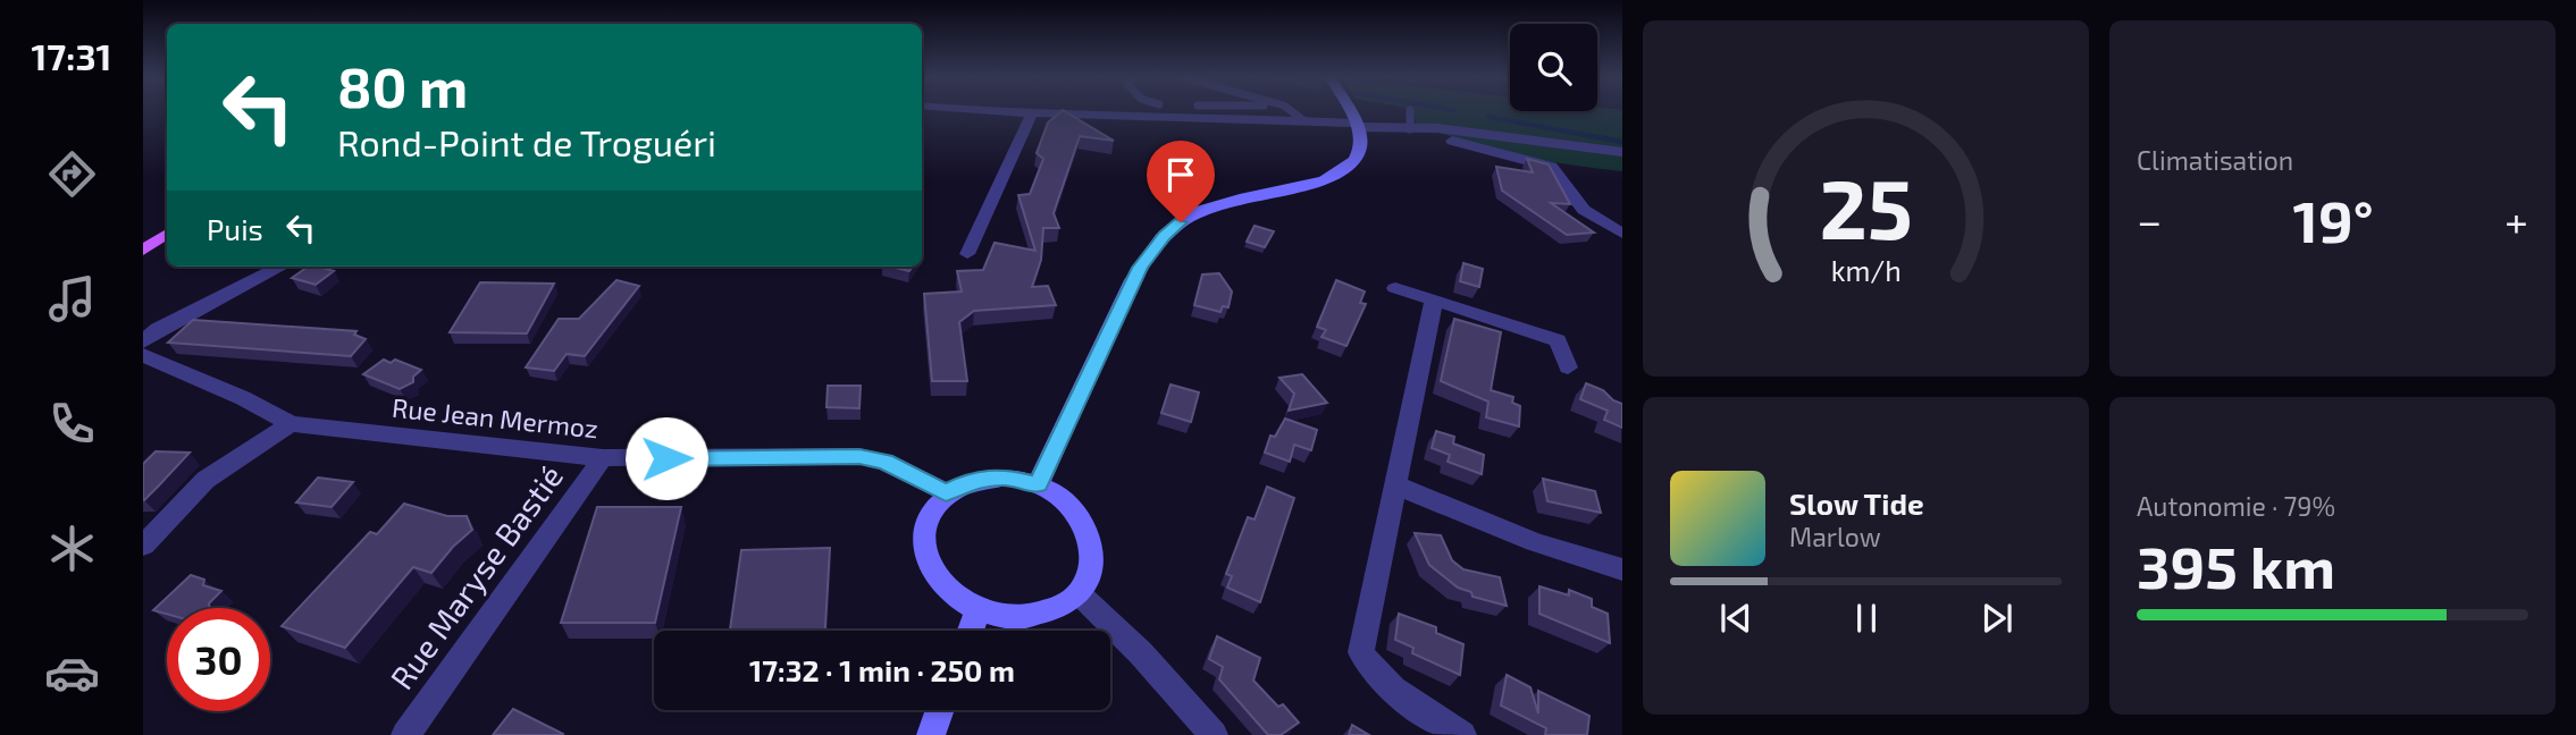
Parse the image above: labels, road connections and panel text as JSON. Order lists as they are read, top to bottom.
{
  "streets": {
    "street": ["Rue Jean Mermoz", "Rue Maryse Bastié"]
  },
  "crossings": [
    ["Rue Jean Mermoz", "Rue Maryse Bastié"]
  ],
  "page": {
    "tabs": "17:31",
    "tile": [
      "Climatisation",
      ["Autonomie · 79%", "395 km"]
    ],
    "turn": ["80 m", "Rond-Point de Troguéri"],
    "heat": ["−", "19°", "+"],
    "then": "Puis",
    "song": ["Slow Tide", "Marlow"],
    "limit": "30",
    "trip": "17:32 · 1 min · 250 m",
    "gauge": ["25", "km/h"]
  }
}
